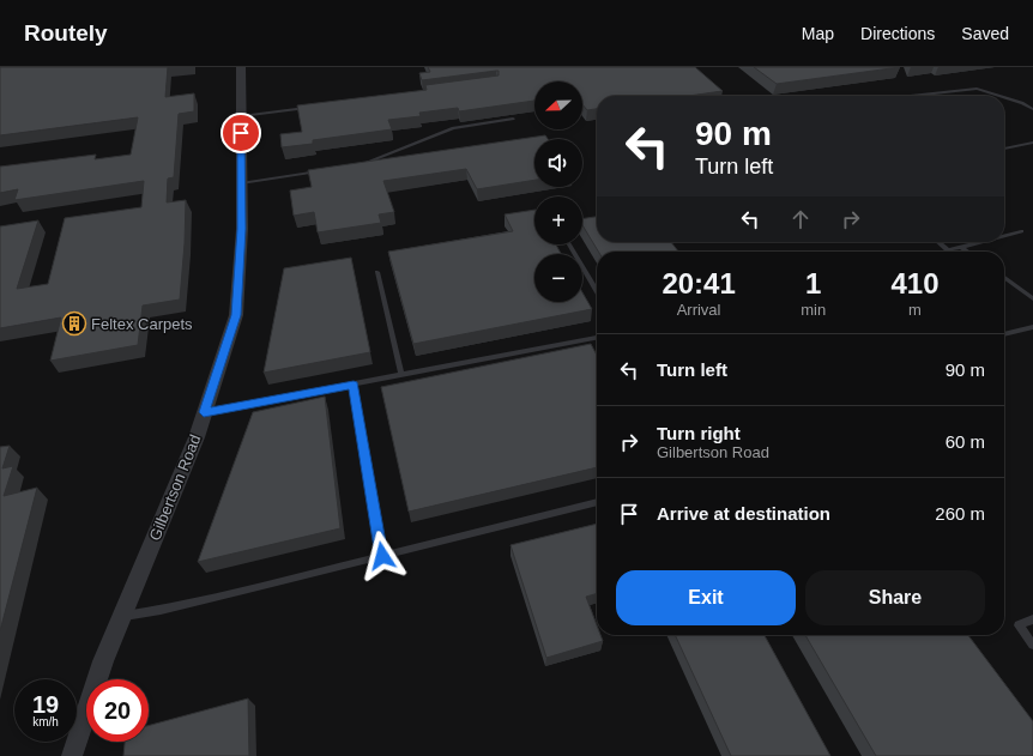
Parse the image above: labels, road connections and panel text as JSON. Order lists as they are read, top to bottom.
{
  "streets": {
    "street": ["Gilbertson Road"]
  },
  "places": {
    "building": ["Feltex Carpets"]
  },
  "north": "left",
  "page": {
    "header": "Routely",
    "nav": ["Map", "Directions", "Saved"],
    "map_buttons": ["+", "−"],
    "turn": ["90 m", "Turn left"],
    "eta": [
      "20:41",
      "Arrival",
      "1",
      "min",
      "410",
      "m"
    ],
    "list": [
      {
        "name": "Turn left",
        "value": "90 m"
      },
      {
        "name": "Turn right",
        "note": "Gilbertson Road",
        "value": "60 m"
      },
      {
        "name": "Arrive at destination",
        "value": "260 m"
      }
    ],
    "buttons": ["Exit", "Share"],
    "speed": "19 km/h",
    "limit": "20"
  }
}
